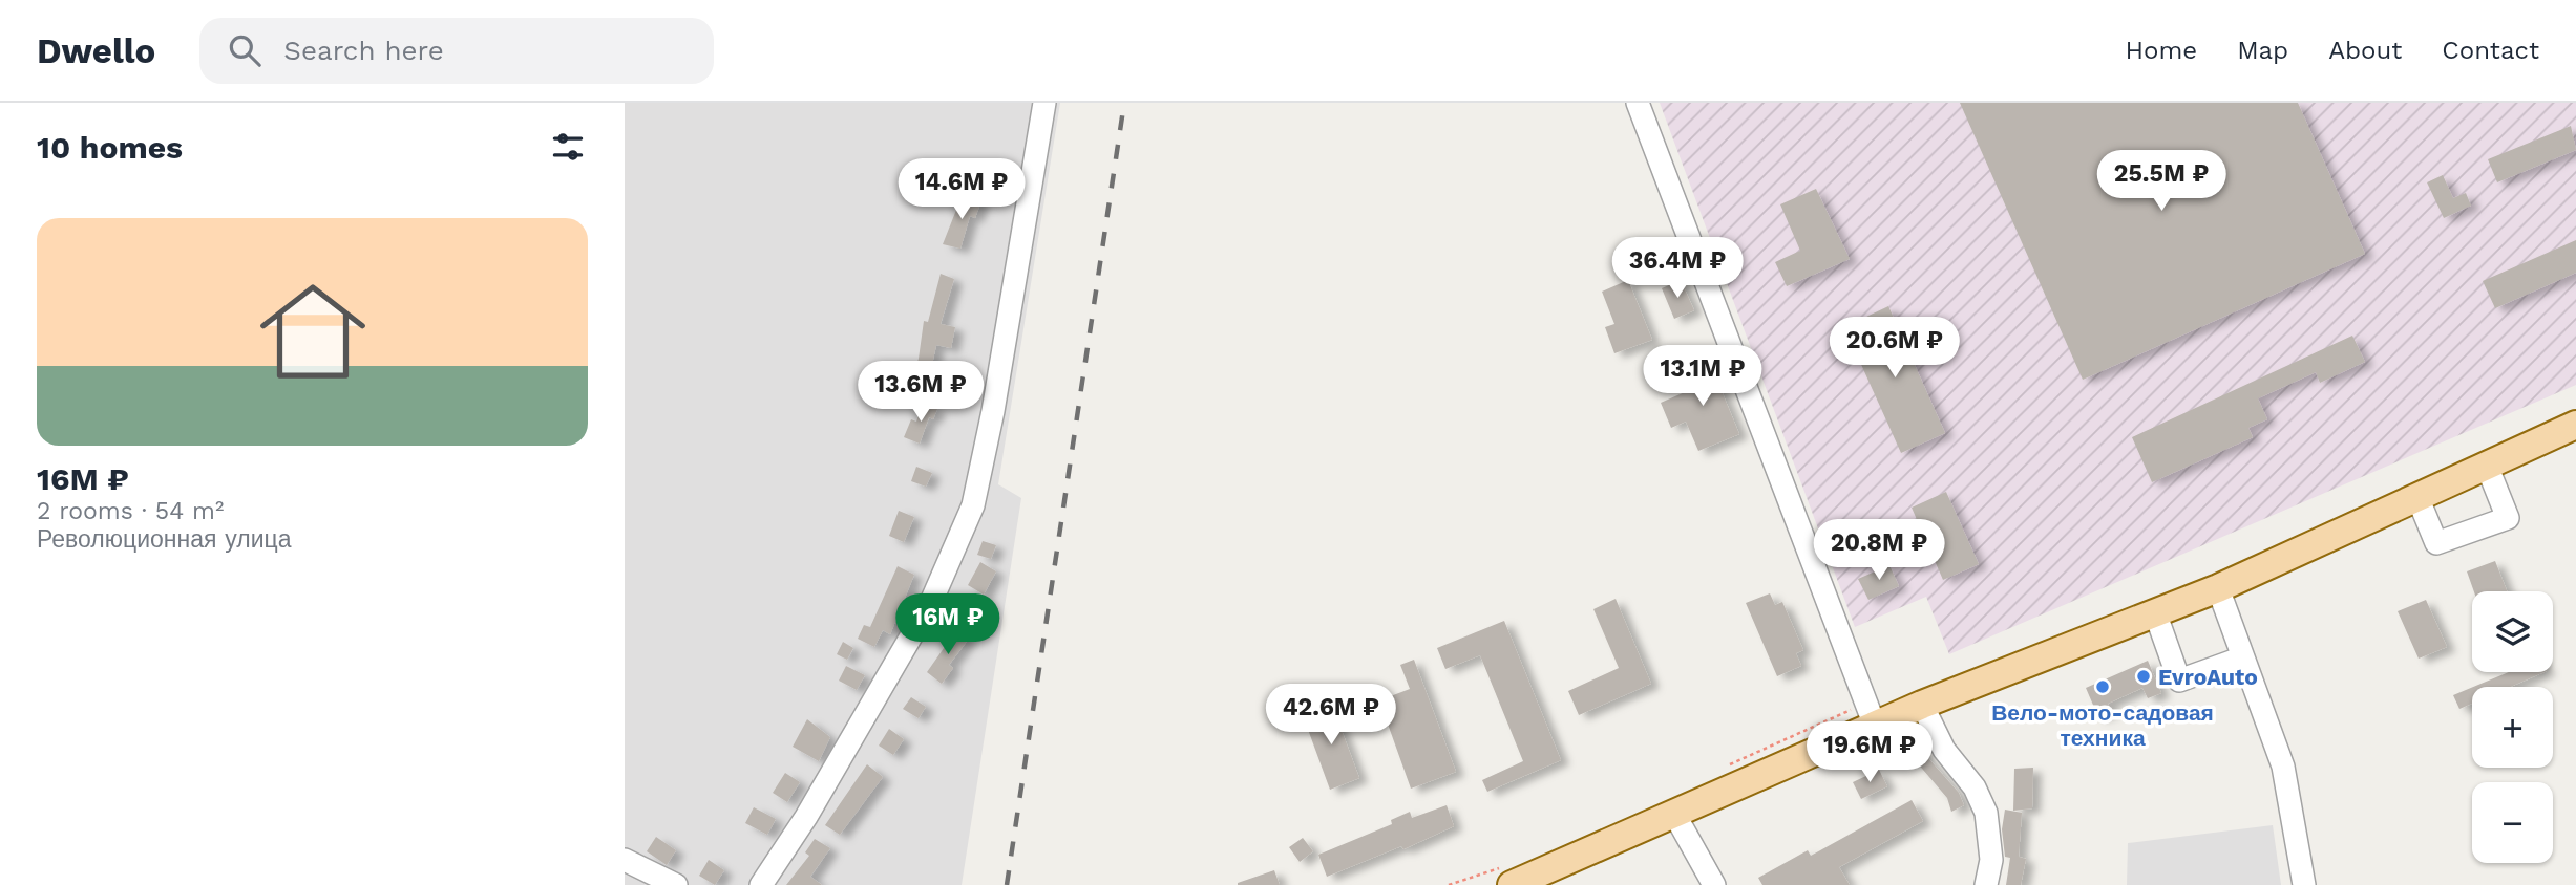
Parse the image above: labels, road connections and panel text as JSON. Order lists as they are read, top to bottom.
{
  "places": ["EvroAuto", "Вело-мото-садовая техника"],
  "page": {
    "header": "Dwello",
    "search": "Search here",
    "nav": [
      "Home",
      "Map",
      "About",
      "Contact"
    ],
    "heading": "10 homes",
    "price": [
      "25.5M ₽",
      "14.6M ₽",
      "36.4M ₽",
      "20.6M ₽",
      "13.1M ₽",
      "13.6M ₽",
      "20.8M ₽",
      "16M ₽",
      "42.6M ₽",
      "19.6M ₽"
    ],
    "list": [
      {
        "name": "16M ₽",
        "note": "2 rooms · 54 m² · Революционная улица"
      }
    ],
    "map_buttons": ["+", "−"]
  }
}
